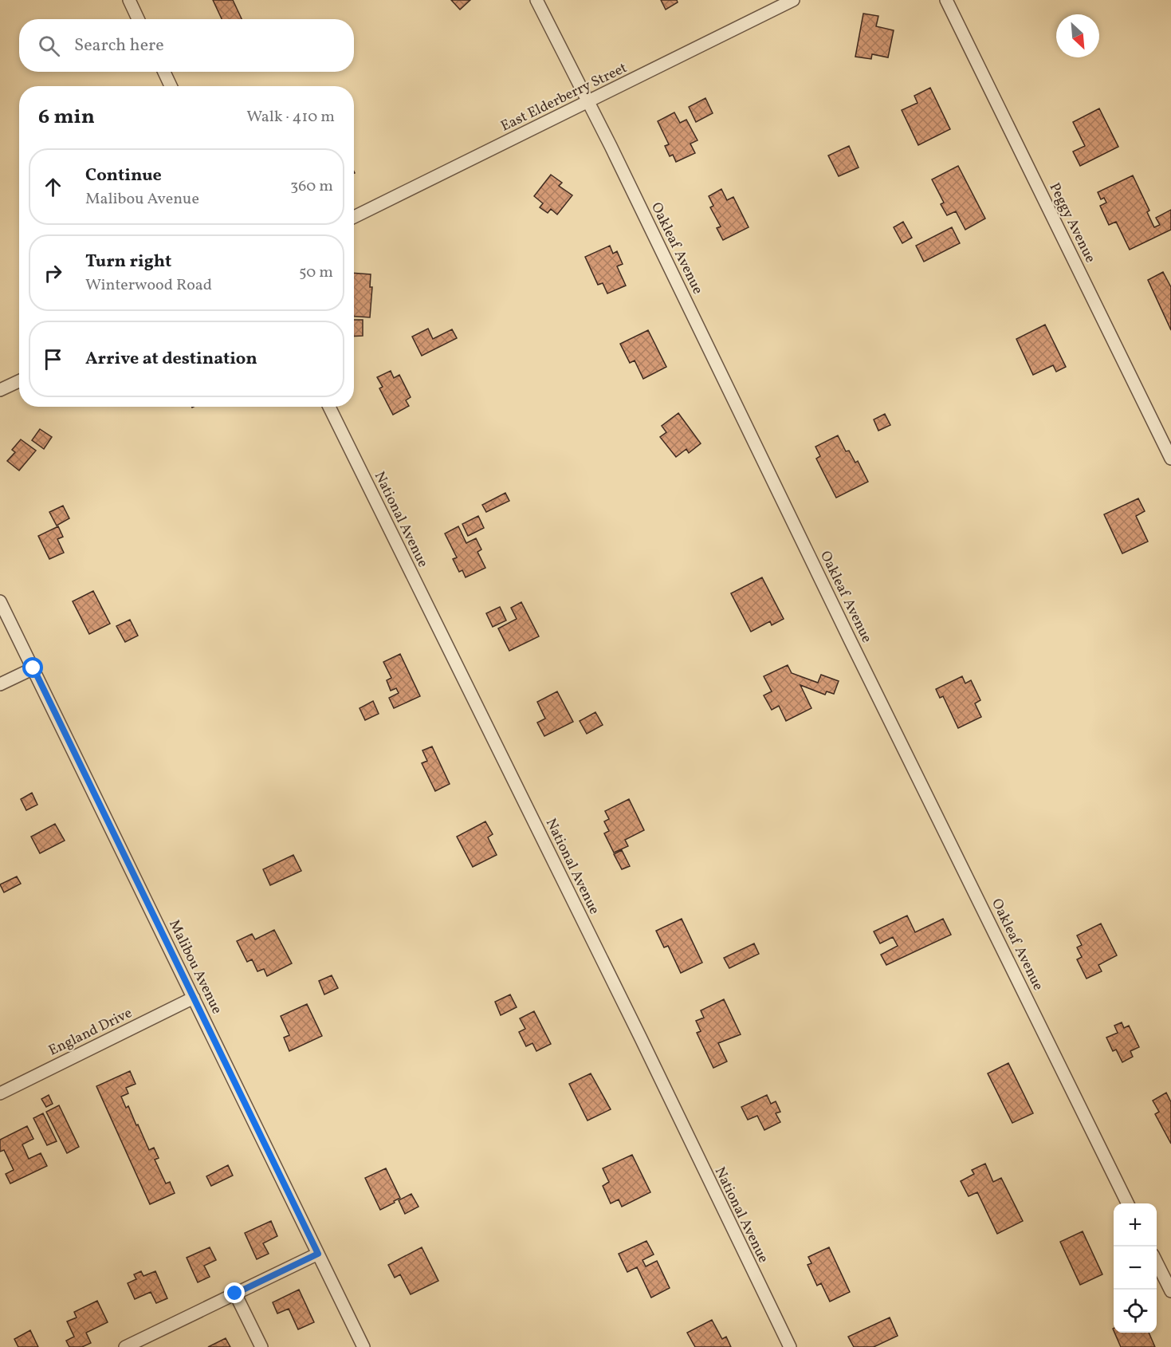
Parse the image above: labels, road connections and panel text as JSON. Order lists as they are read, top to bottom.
{
  "streets": {
    "street": [
      "East Elderberry Street",
      "Peggy Avenue",
      "Oakleaf Avenue",
      "National Avenue",
      "Malibou Avenue",
      "England Drive"
    ]
  },
  "crossings": [
    ["East Elderberry Street", "Oakleaf Avenue"],
    ["Malibou Avenue", "England Drive"]
  ],
  "north": "bottom right",
  "page": {
    "search": "Search here",
    "heading": ["6 min", "Walk · 410 m"],
    "list": [
      ["Continue", "Malibou Avenue", "360 m"],
      ["Turn right", "Winterwood Road", "50 m"],
      "Arrive at destination"
    ],
    "map_buttons": ["+", "−"]
  }
}
